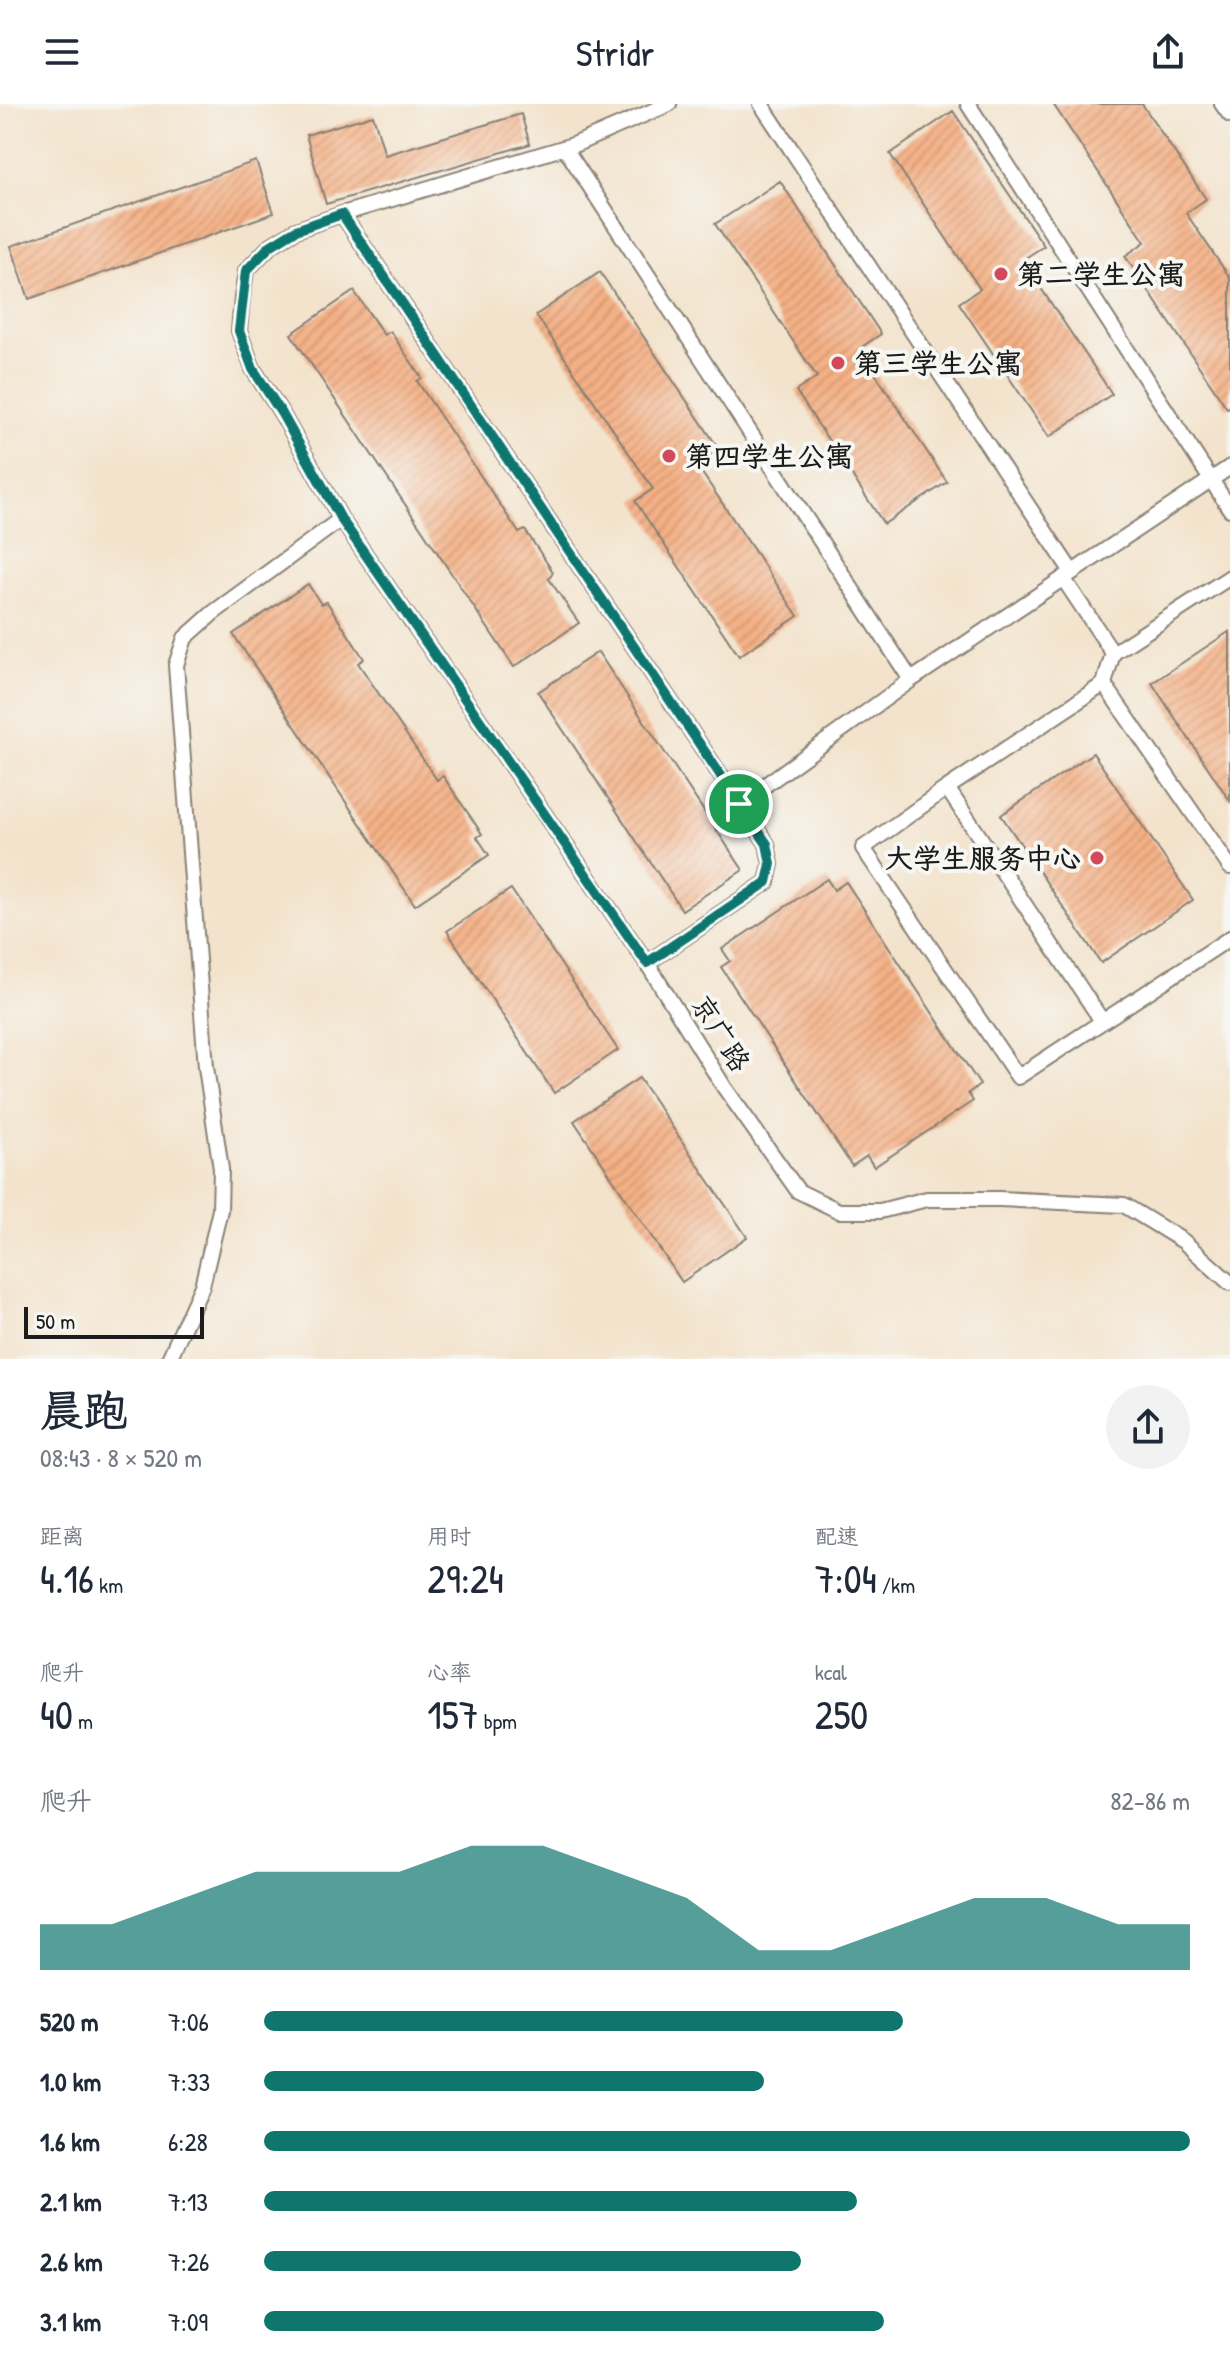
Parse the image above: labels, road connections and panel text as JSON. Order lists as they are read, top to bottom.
{
  "streets": {
    "lane": ["京广路"]
  },
  "places": [
    "第二学生公寓",
    "第三学生公寓",
    "第四学生公寓",
    "大学生服务中心"
  ],
  "scale_bar": "50 m",
  "page": {
    "header": "Stridr",
    "scale": "50 m",
    "heading": ["晨跑", "08:43 · 8 × 520 m"],
    "stats": [
      ["距离", "4.16 km"],
      ["用时", "29:24"],
      ["配速", "7:04 /km"],
      ["爬升", "40 m"],
      ["心率", "157 bpm"],
      ["kcal", "250"]
    ],
    "chart": ["爬升", "82–86 m"],
    "list": [
      {
        "name": "520 m",
        "note": "7:06"
      },
      {
        "name": "1.0 km",
        "note": "7:33"
      },
      {
        "name": "1.6 km",
        "note": "6:28"
      },
      {
        "name": "2.1 km",
        "note": "7:13"
      },
      {
        "name": "2.6 km",
        "note": "7:26"
      },
      {
        "name": "3.1 km",
        "note": "7:09"
      }
    ]
  }
}
